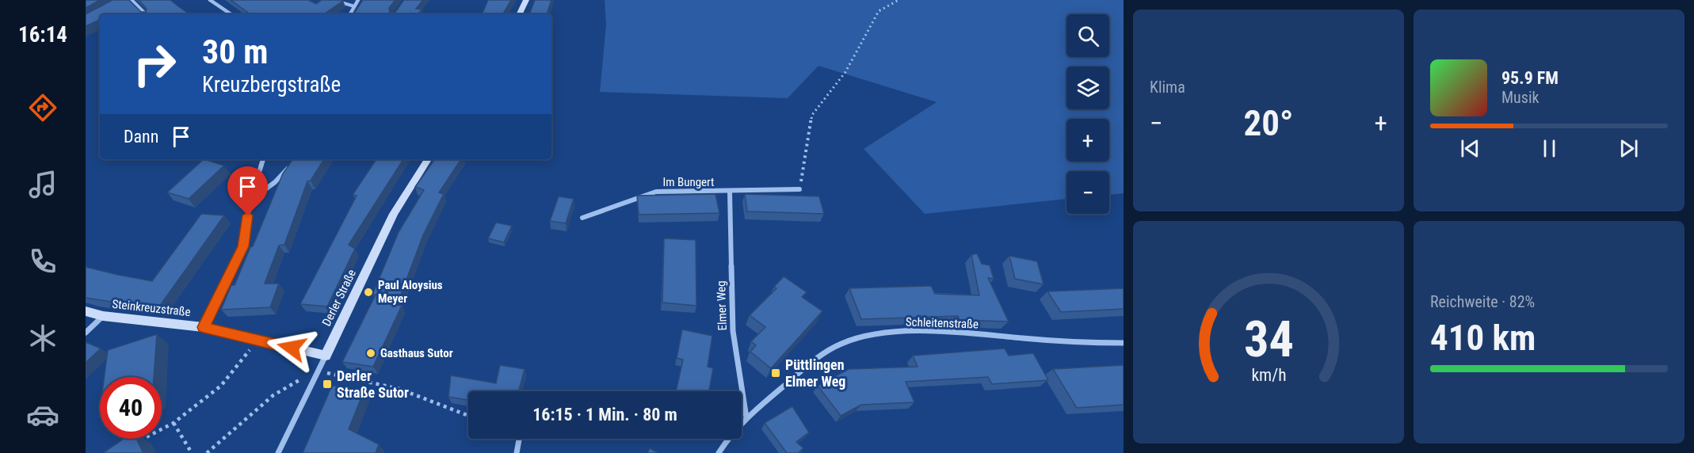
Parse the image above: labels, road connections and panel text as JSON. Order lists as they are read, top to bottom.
{
  "streets": {
    "street": [
      "Im Bungert",
      "Derler Straße",
      "Elmer Weg",
      "Steinkreuzstraße",
      "Schleitenstraße"
    ]
  },
  "crossings": [
    ["Im Bungert", "Elmer Weg"],
    ["Derler Straße", "Steinkreuzstraße"],
    ["Elmer Weg", "Schleitenstraße"]
  ],
  "places": {
    "other": ["Paul Aloysius Meyer", "Gasthaus Sutor"],
    "transit": ["Püttlingen Elmer Weg", "Derler Straße Sutor"]
  },
  "page": {
    "tabs": "16:14",
    "tile": [
      "Klima",
      ["Reichweite · 82%", "410 km"]
    ],
    "map_buttons": ["+", "−"],
    "turn": ["30 m", "Kreuzbergstraße"],
    "song": ["95.9 FM", "Musik"],
    "heat": ["−", "20°", "+"],
    "then": "Dann",
    "limit": "40",
    "trip": "16:15 · 1 Min. · 80 m",
    "gauge": ["34", "km/h"]
  }
}
